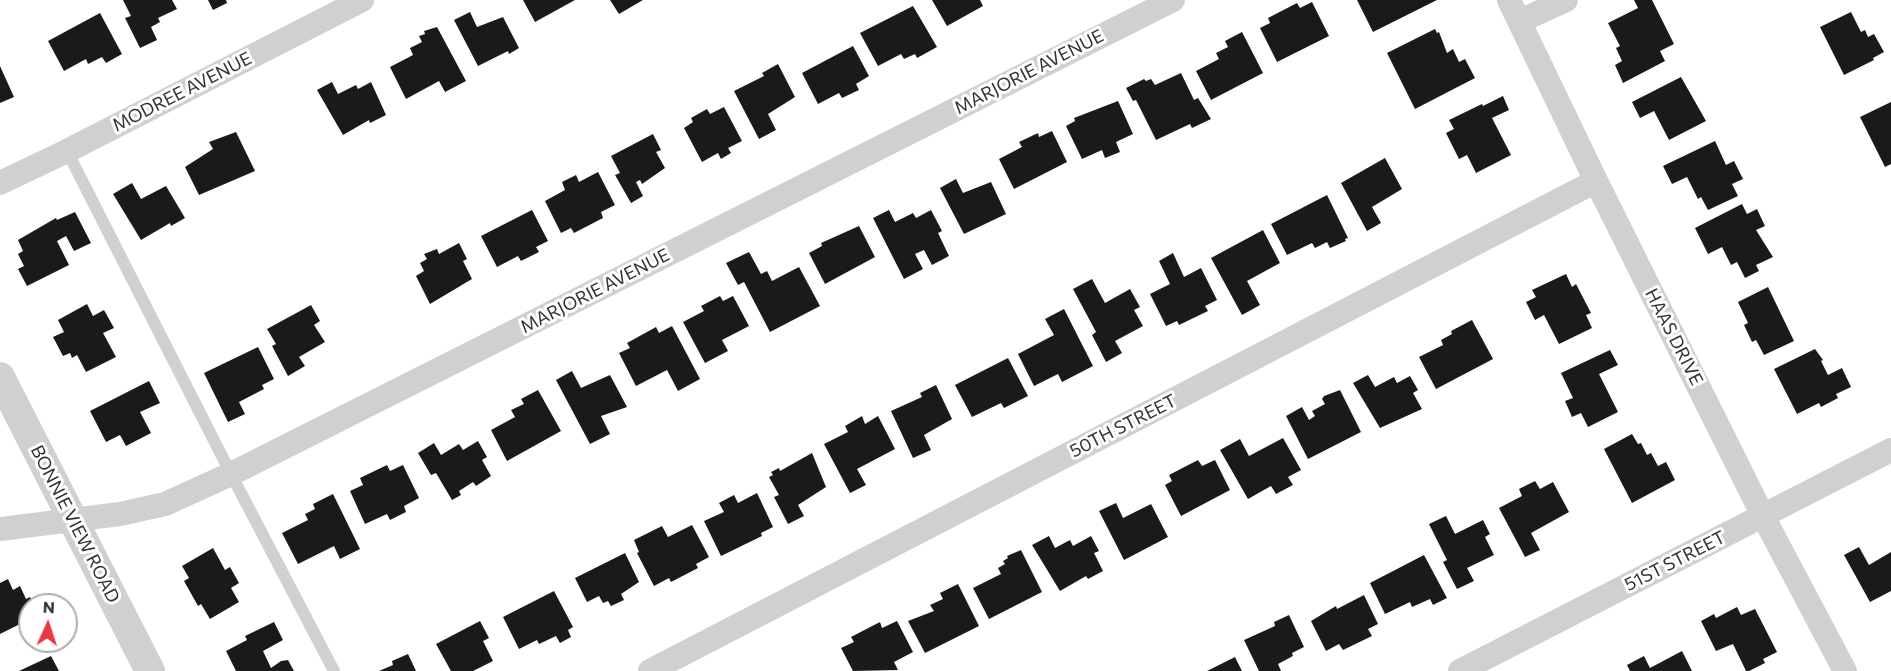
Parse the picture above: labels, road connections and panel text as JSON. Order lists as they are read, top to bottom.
{
  "streets": {
    "street": [
      "MARJORIE AVENUE",
      "MODREE AVENUE",
      "HAAS DRIVE",
      "50TH STREET",
      "BONNIE VIEW ROAD",
      "51ST STREET"
    ]
  },
  "crossings": [
    ["MARJORIE AVENUE", "BONNIE VIEW ROAD"],
    ["HAAS DRIVE", "50TH STREET"],
    ["HAAS DRIVE", "51ST STREET"]
  ],
  "north": "top"
}
